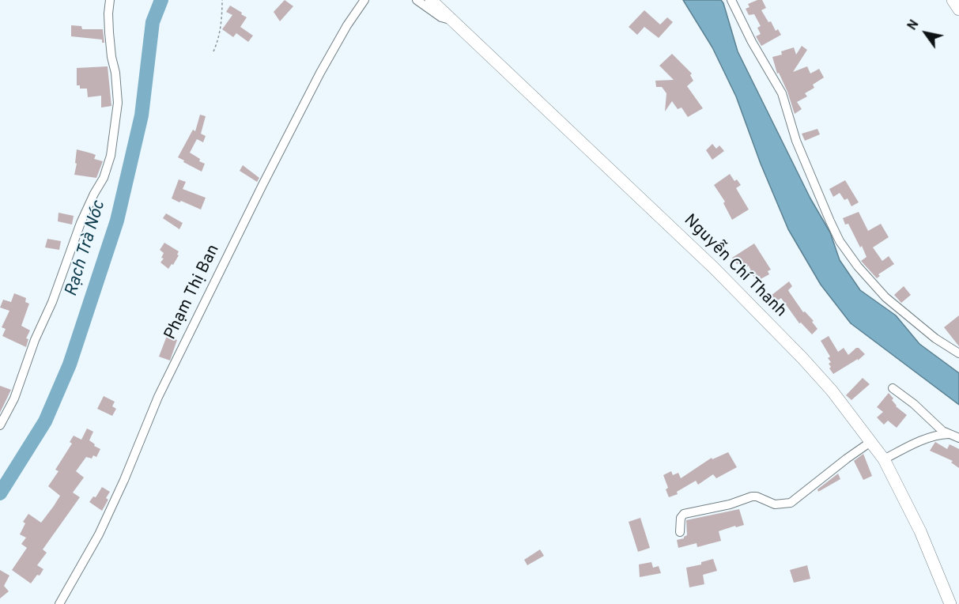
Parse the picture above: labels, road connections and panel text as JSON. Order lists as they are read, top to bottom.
{
  "streets": {
    "main road": ["Nguyễn Chí Thanh"],
    "street": ["Phạm Thị Ban"]
  },
  "water": ["Rạch Trà Nóc"],
  "north": "top left"
}
